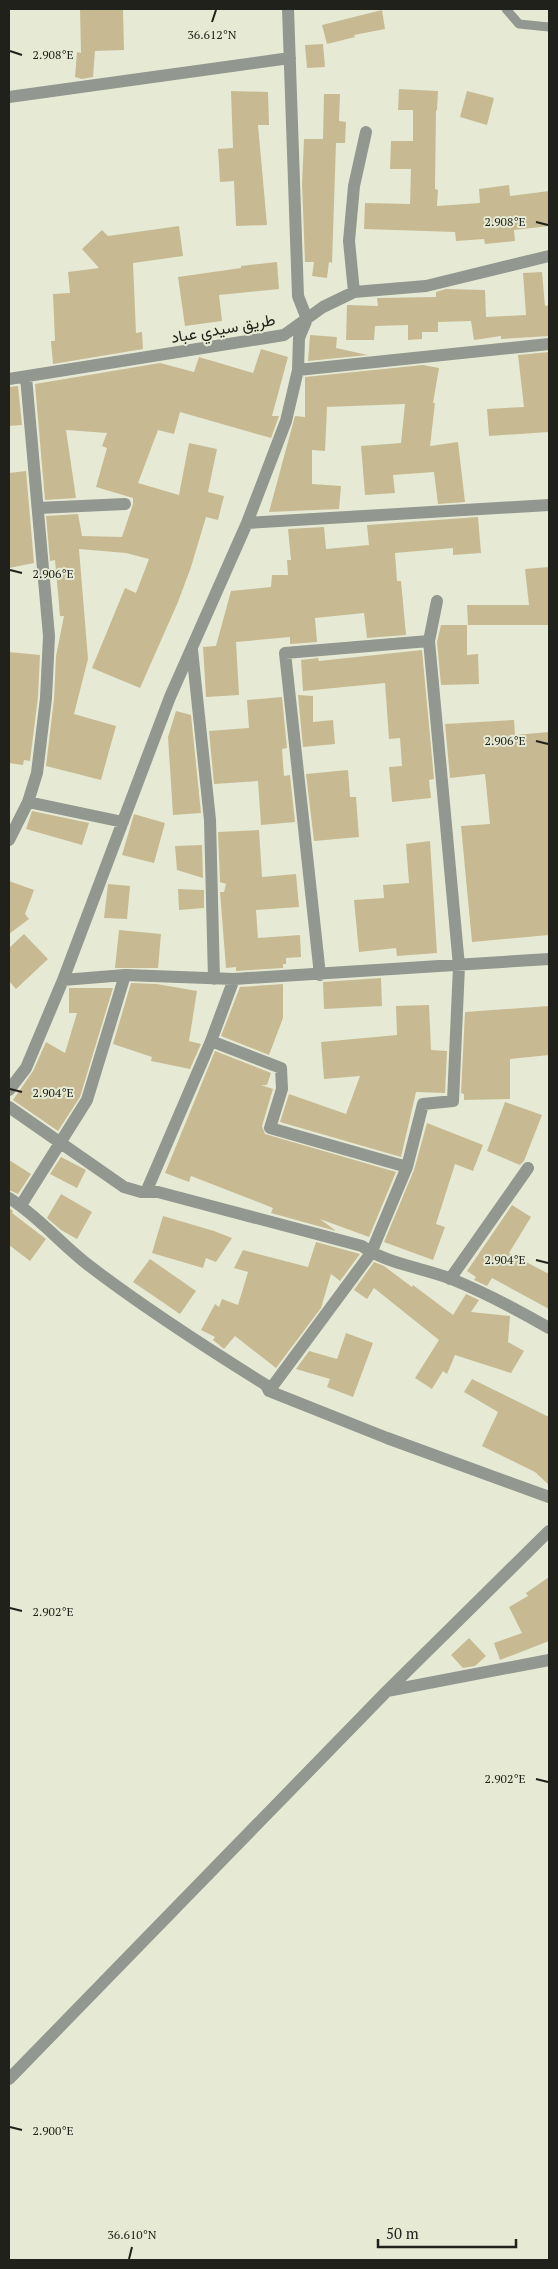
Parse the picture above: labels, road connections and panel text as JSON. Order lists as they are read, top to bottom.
{
  "streets": {
    "street": ["طريق سيدي عباد"]
  },
  "scale_bar": "50 m",
  "coordinates": [
    "36.612°N",
    "2.908°E",
    "2.906°E",
    "2.904°E",
    "2.902°E",
    "2.900°E",
    "36.610°N"
  ]
}
